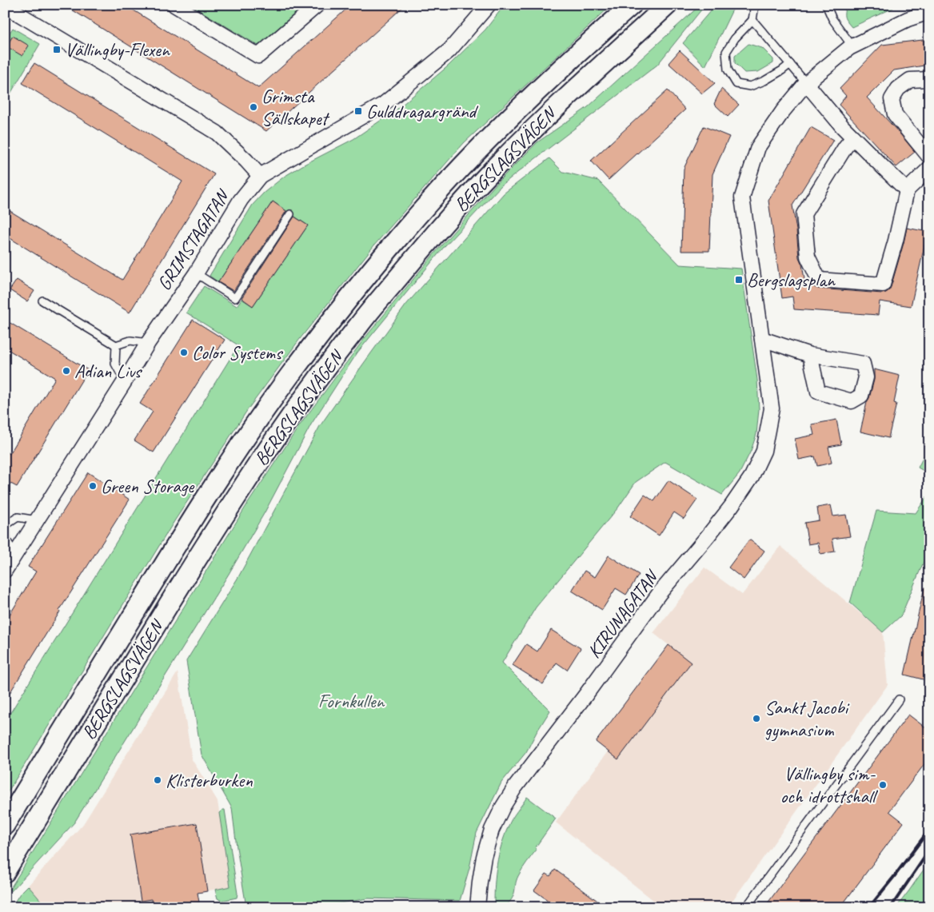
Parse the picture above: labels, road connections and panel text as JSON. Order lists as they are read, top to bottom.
{
  "streets": {
    "main road": ["BERGSLAGSVÄGEN"],
    "street": ["GRIMSTAGATAN", "KIRUNAGATAN"]
  },
  "parks": ["Fornkullen"],
  "places": {
    "transit": ["Vällingby-Flexen", "Gulddragargränd", "Bergslagsplan"],
    "other": [
      "Grimsta Sällskapet",
      "Color Systems",
      "Adian Livs",
      "Green Storage",
      "Sankt Jacobi gymnasium",
      "Klisterburken",
      "Vällingby sim- och idrottshall"
    ]
  }
}
